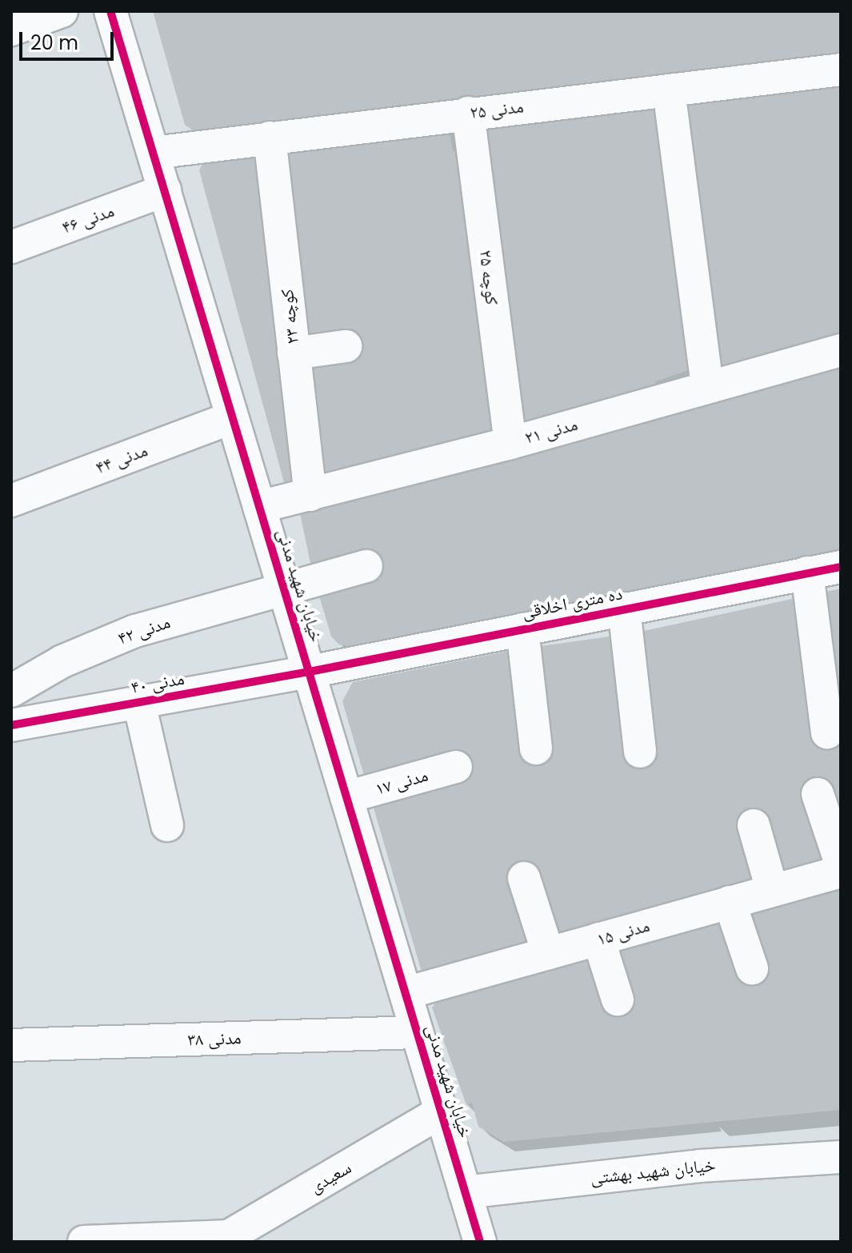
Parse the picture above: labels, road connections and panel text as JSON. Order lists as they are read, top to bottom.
{
  "streets": {
    "street": [
      "مدنی ۲۵",
      "مدنی ۴۶",
      "کوچه ۲۵",
      "کوچه ۲۳",
      "مدنی ۲۱",
      "مدنی ۴۴",
      "خیابان شهید مدنی",
      "ده متری اخلاقی",
      "مدنی ۴۲",
      "مدنی ۴۰",
      "مدنی ۱۷",
      "مدنی ۱۵",
      "مدنی ۳۸",
      "خیابان شهید بهشتی",
      "سعیدی"
    ]
  },
  "crossings": [
    ["مدنی ۲۵", "کوچه ۲۵"],
    ["مدنی ۲۵", "کوچه ۲۳"],
    ["مدنی ۲۵", "خیابان شهید مدنی"],
    ["مدنی ۴۶", "خیابان شهید مدنی"],
    ["کوچه ۲۵", "مدنی ۲۱"],
    ["کوچه ۲۳", "مدنی ۲۱"],
    ["مدنی ۲۱", "خیابان شهید مدنی"],
    ["مدنی ۴۴", "خیابان شهید مدنی"],
    ["خیابان شهید مدنی", "ده متری اخلاقی"],
    ["خیابان شهید مدنی", "مدنی ۴۲"],
    ["خیابان شهید مدنی", "مدنی ۴۰"],
    ["خیابان شهید مدنی", "مدنی ۱۷"],
    ["خیابان شهید مدنی", "مدنی ۱۵"],
    ["خیابان شهید مدنی", "مدنی ۳۸"],
    ["خیابان شهید مدنی", "خیابان شهید بهشتی"],
    ["خیابان شهید مدنی", "سعیدی"],
    ["ده متری اخلاقی", "مدنی ۴۰"]
  ],
  "scale_bar": "20 m"
}
